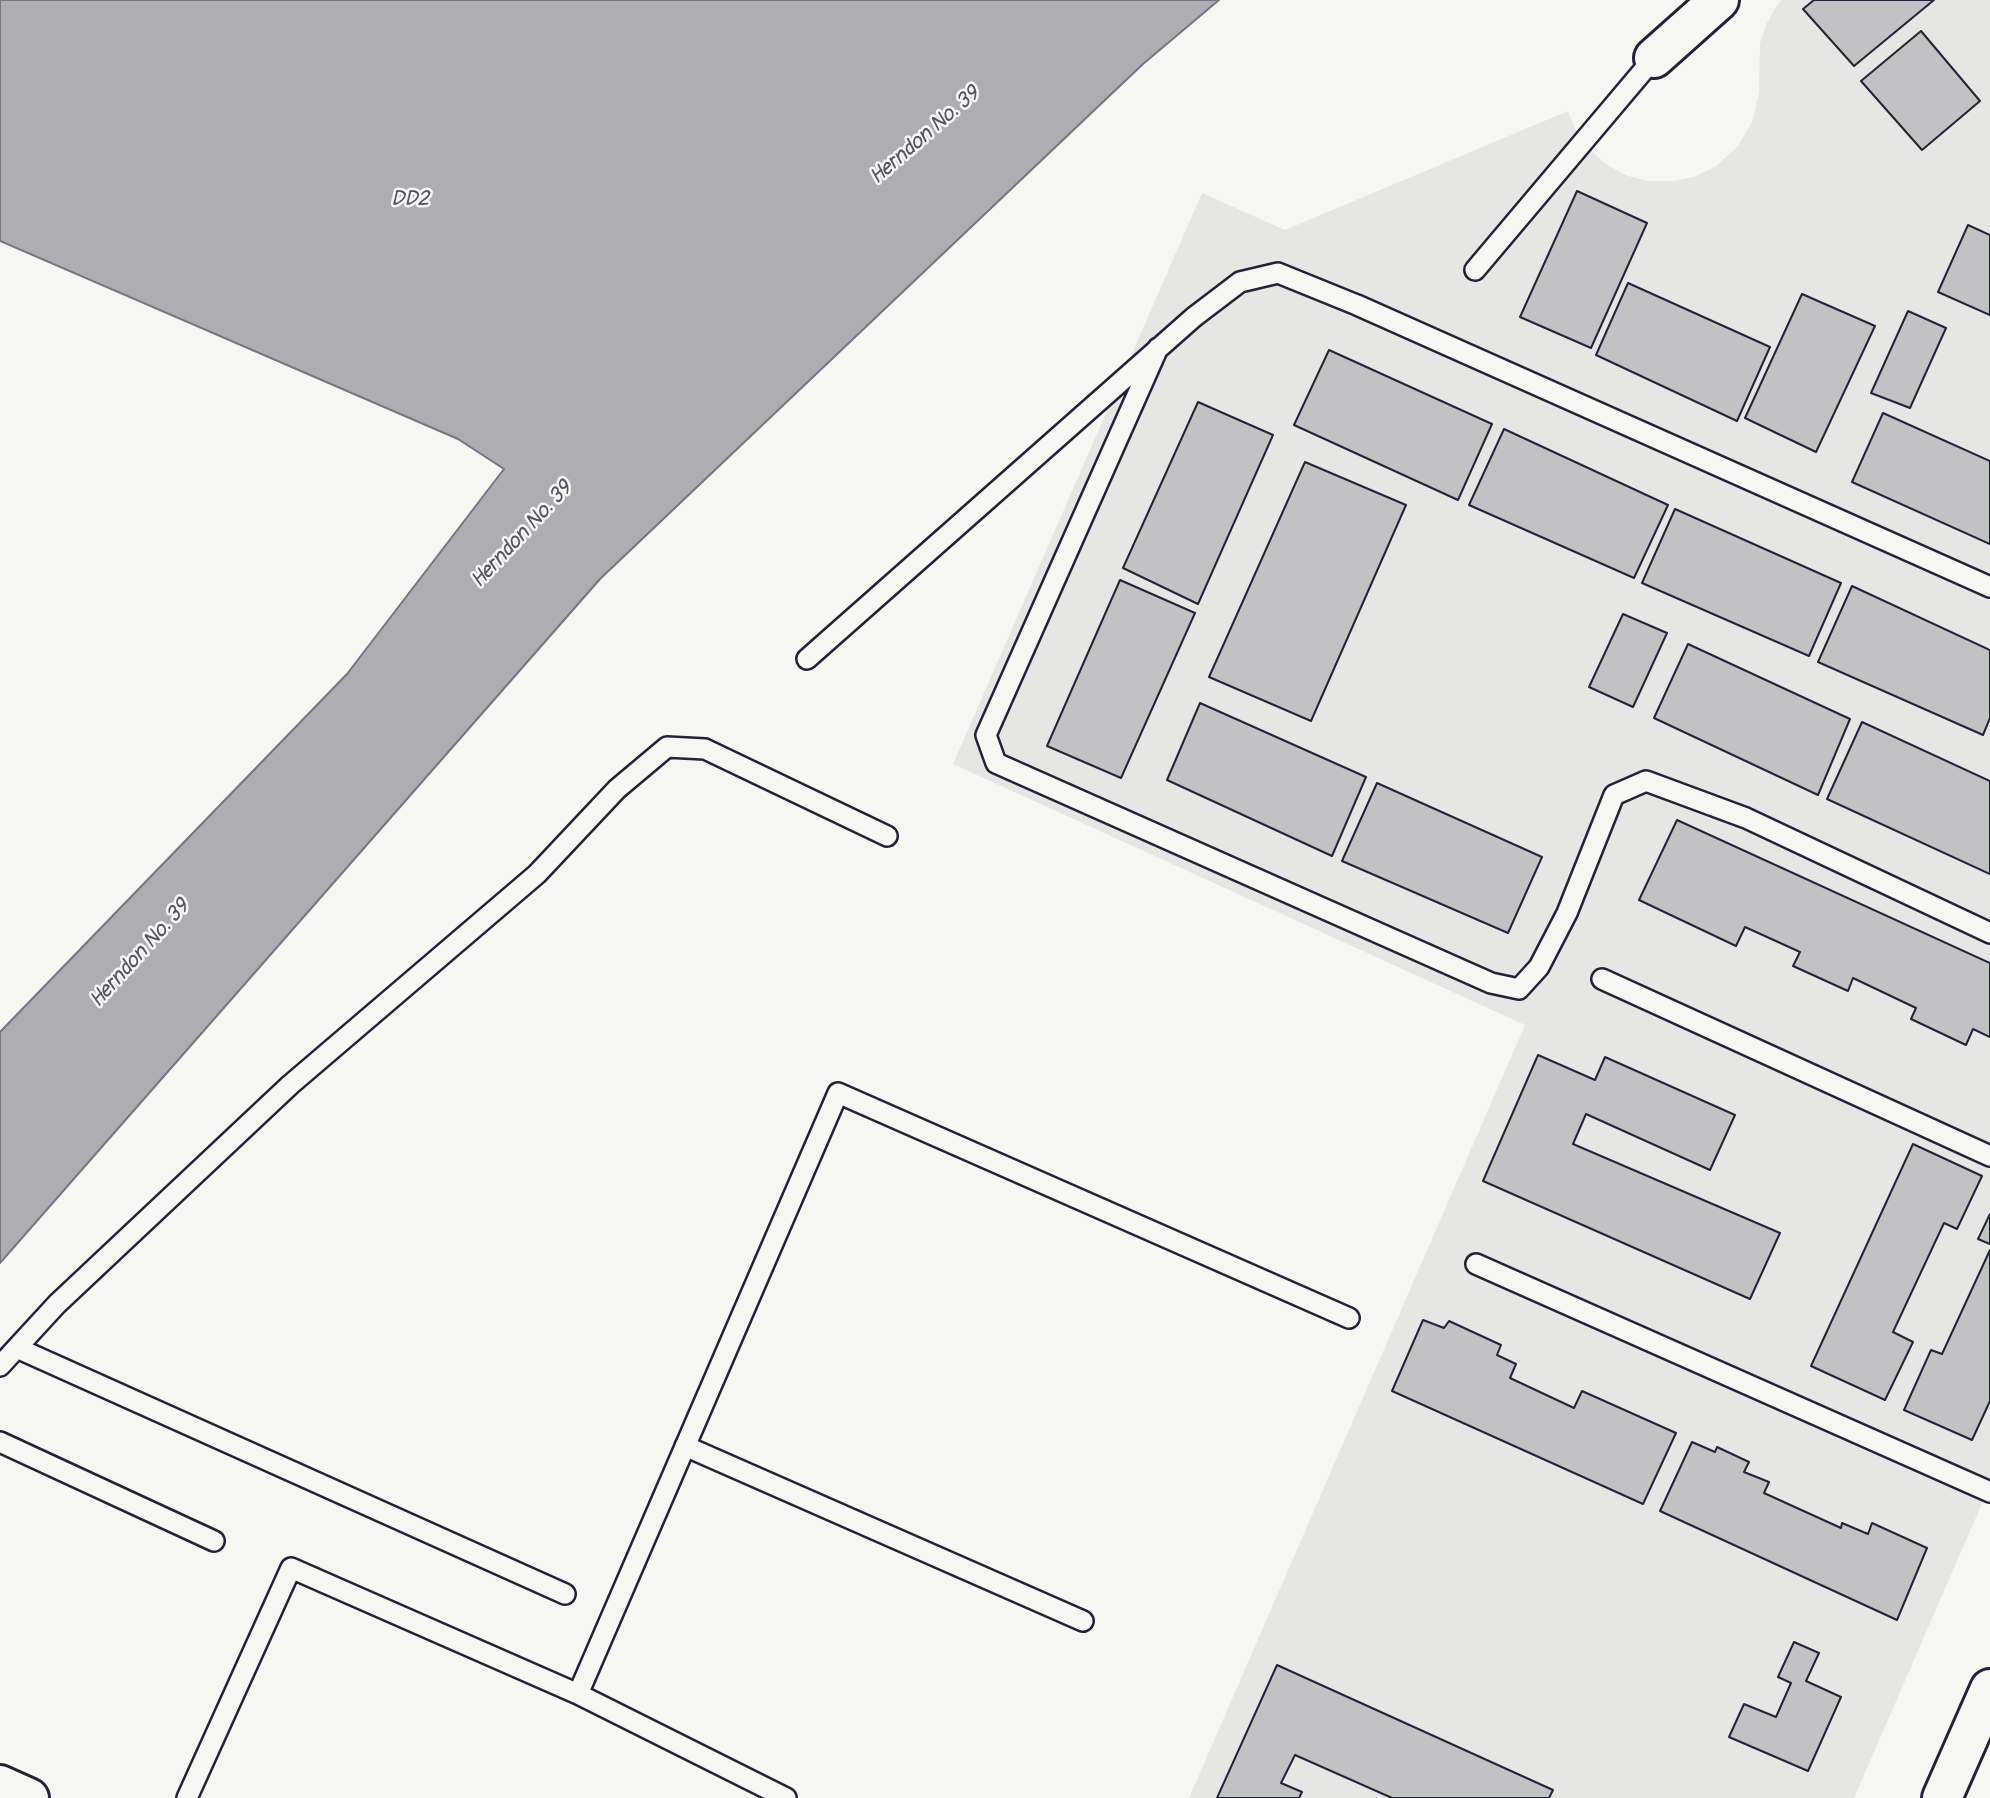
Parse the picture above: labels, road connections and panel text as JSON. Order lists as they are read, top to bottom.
{
  "water": ["Herndon No. 39", "DD2"]
}
